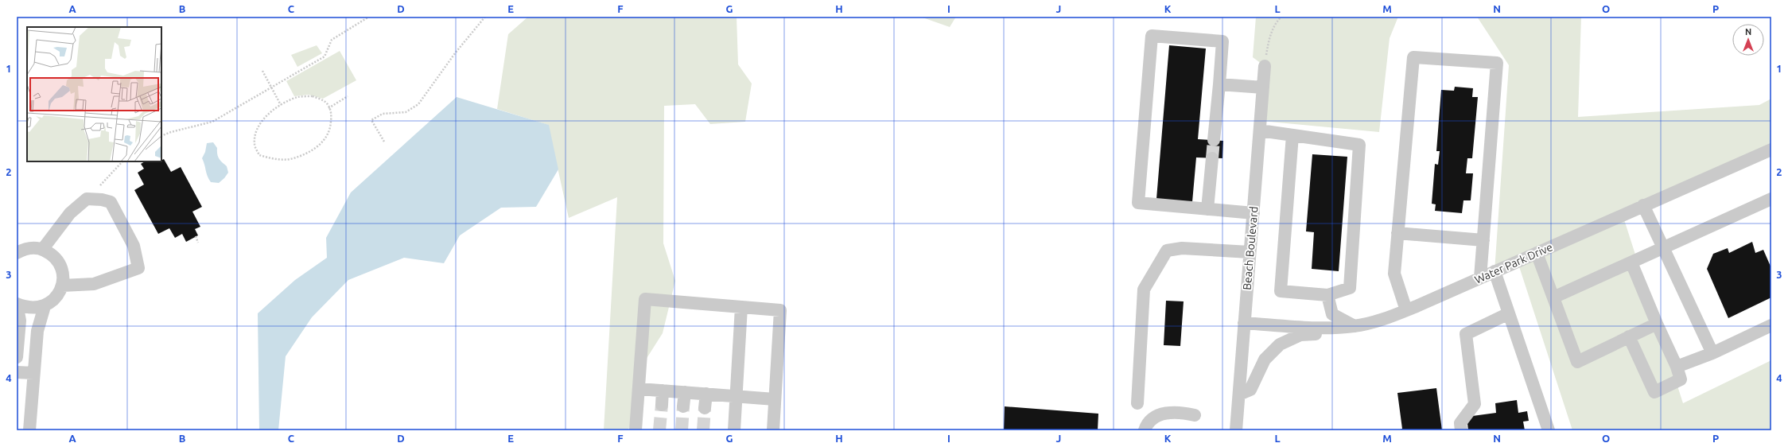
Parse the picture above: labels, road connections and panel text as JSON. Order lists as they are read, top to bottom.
{
  "streets": {
    "street": ["Beach Boulevard", "Water Park Drive"]
  },
  "crossings": [
    ["Beach Boulevard", "Water Park Drive"]
  ],
  "north": "top",
  "grid": {
    "columns": [
      "A",
      "B",
      "C",
      "D",
      "E",
      "F",
      "G",
      "H",
      "I",
      "J",
      "K",
      "L",
      "M",
      "N",
      "O",
      "P"
    ],
    "rows": [
      "1",
      "2",
      "3",
      "4"
    ]
  }
}
